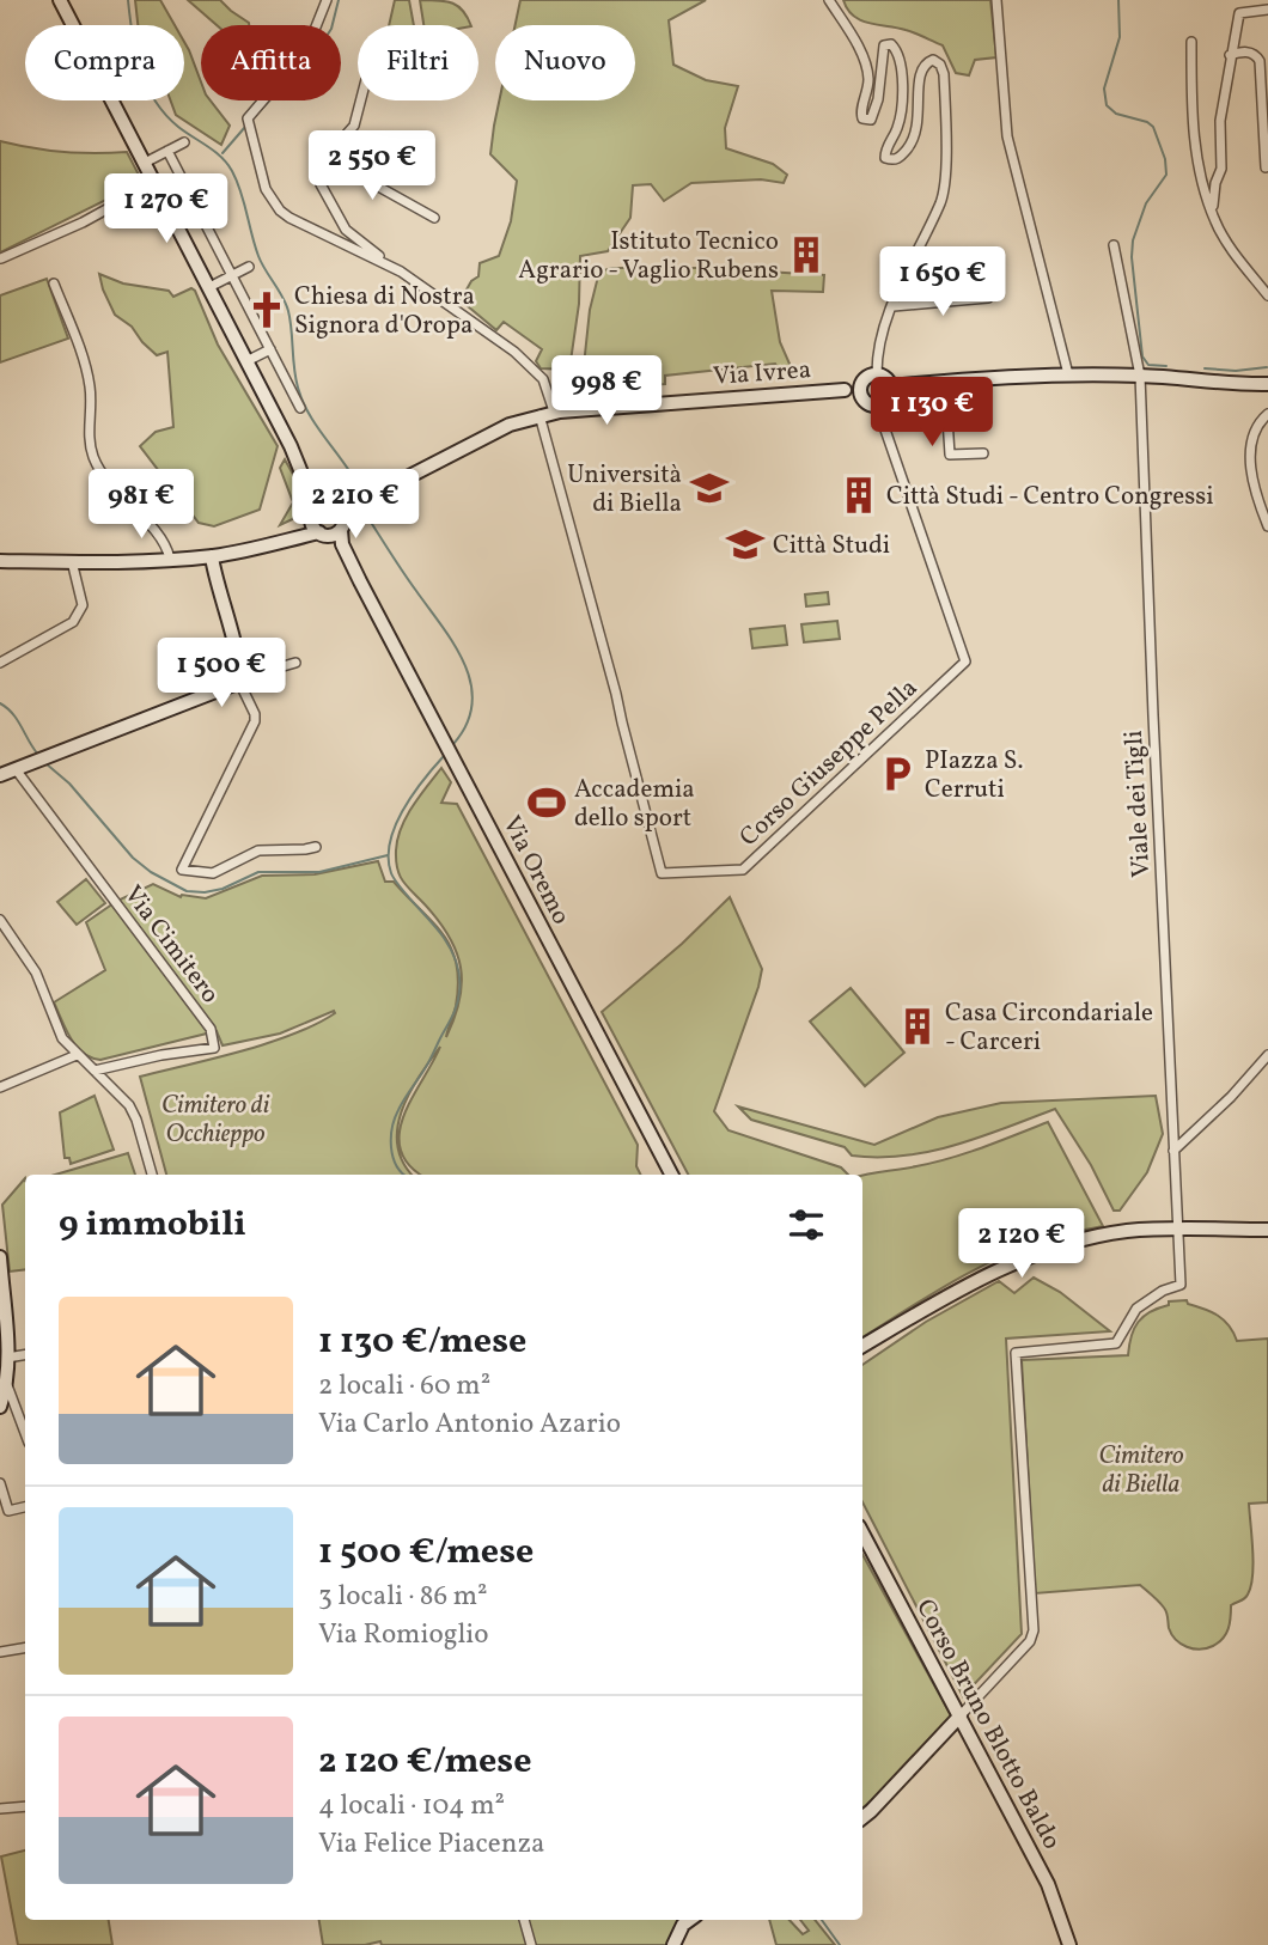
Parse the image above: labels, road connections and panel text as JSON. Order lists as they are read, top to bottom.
{
  "streets": {
    "main road": ["Via Ivrea", "Via Oremo", "Corso Bruno Blotto Baldo"],
    "street": ["Corso Giuseppe Pella", "Viale dei Tigli", "Via Cimitero"]
  },
  "crossings": [
    ["Via Ivrea", "Corso Giuseppe Pella"],
    ["Via Ivrea", "Via Oremo"],
    ["Viale dei Tigli", "Corso Bruno Blotto Baldo"]
  ],
  "parks": ["Cimitero di Occhieppo", "Cimitero di Biella"],
  "places": {
    "building": ["Istituto Tecnico Agrario - Vaglio Rubens", "Città Studi - Centro Congressi", "Casa Circondariale - Carceri"],
    "church": ["Chiesa di Nostra Signora d'Oropa"],
    "school or university": ["Università di Biella", "Città Studi"],
    "parking": ["PIazza S. Cerruti"],
    "sports": ["Accademia dello sport"]
  },
  "page": {
    "chip": [
      "Compra",
      "Affitta",
      "Filtri",
      "Nuovo"
    ],
    "price": [
      "2 550 €",
      "1 270 €",
      "1 650 €",
      "998 €",
      "1 130 €",
      "981 €",
      "2 210 €",
      "1 500 €",
      "2 120 €"
    ],
    "heading": "9 immobili",
    "list": [
      {
        "name": "1 130 €/mese",
        "note": "2 locali · 60 m² · Via Carlo Antonio Azario"
      },
      {
        "name": "1 500 €/mese",
        "note": "3 locali · 86 m² · Via Romioglio"
      },
      {
        "name": "2 120 €/mese",
        "note": "4 locali · 104 m² · Via Felice Piacenza"
      }
    ]
  }
}
